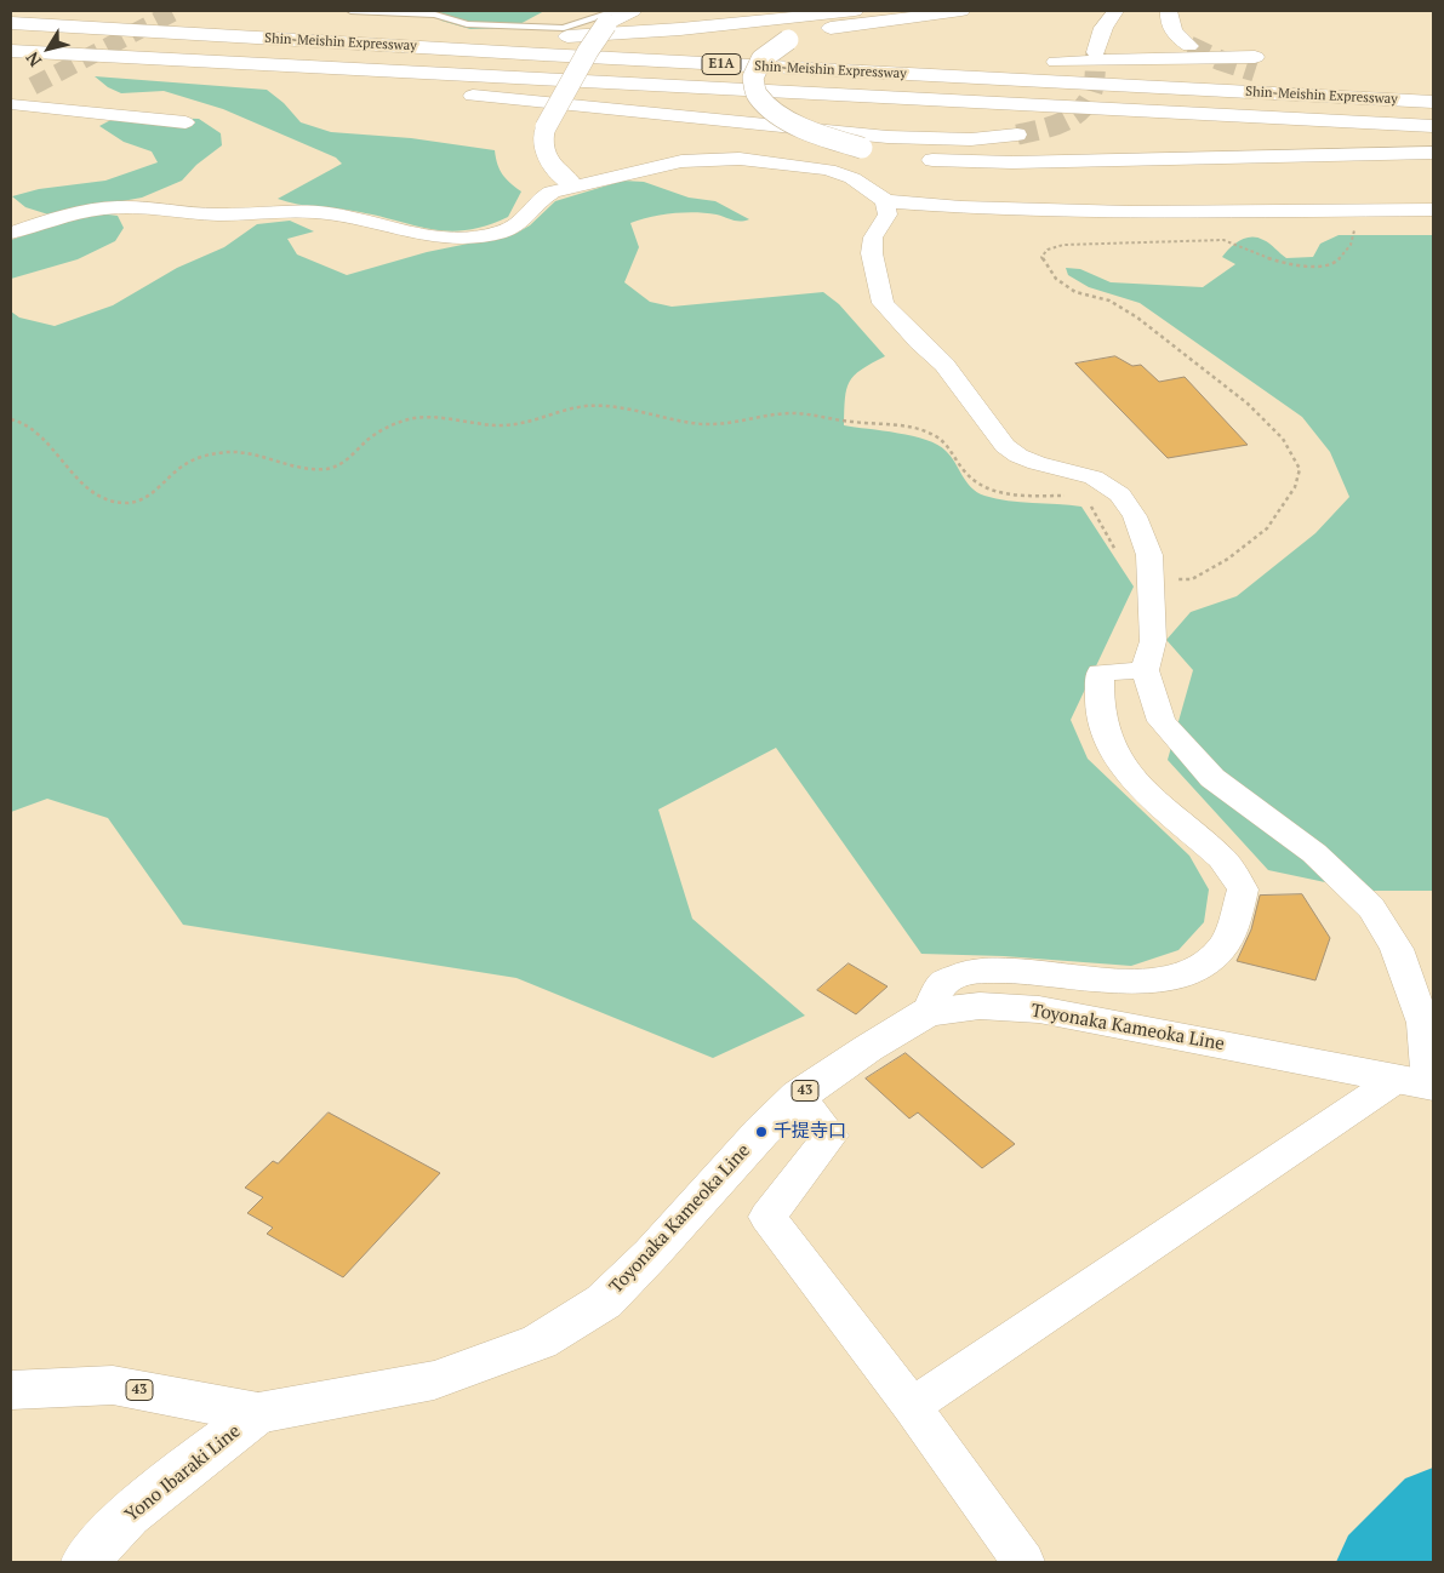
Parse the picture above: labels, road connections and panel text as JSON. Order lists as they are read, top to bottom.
{
  "streets": {
    "main road": [
      "Shin-Meishin Expressway",
      "E1A",
      "Toyonaka Kameoka Line",
      "43",
      "Yono Ibaraki Line"
    ]
  },
  "crossings": [
    ["Toyonaka Kameoka Line", "Yono Ibaraki Line"]
  ],
  "places": ["千提寺口"],
  "north": "bottom left"
}
